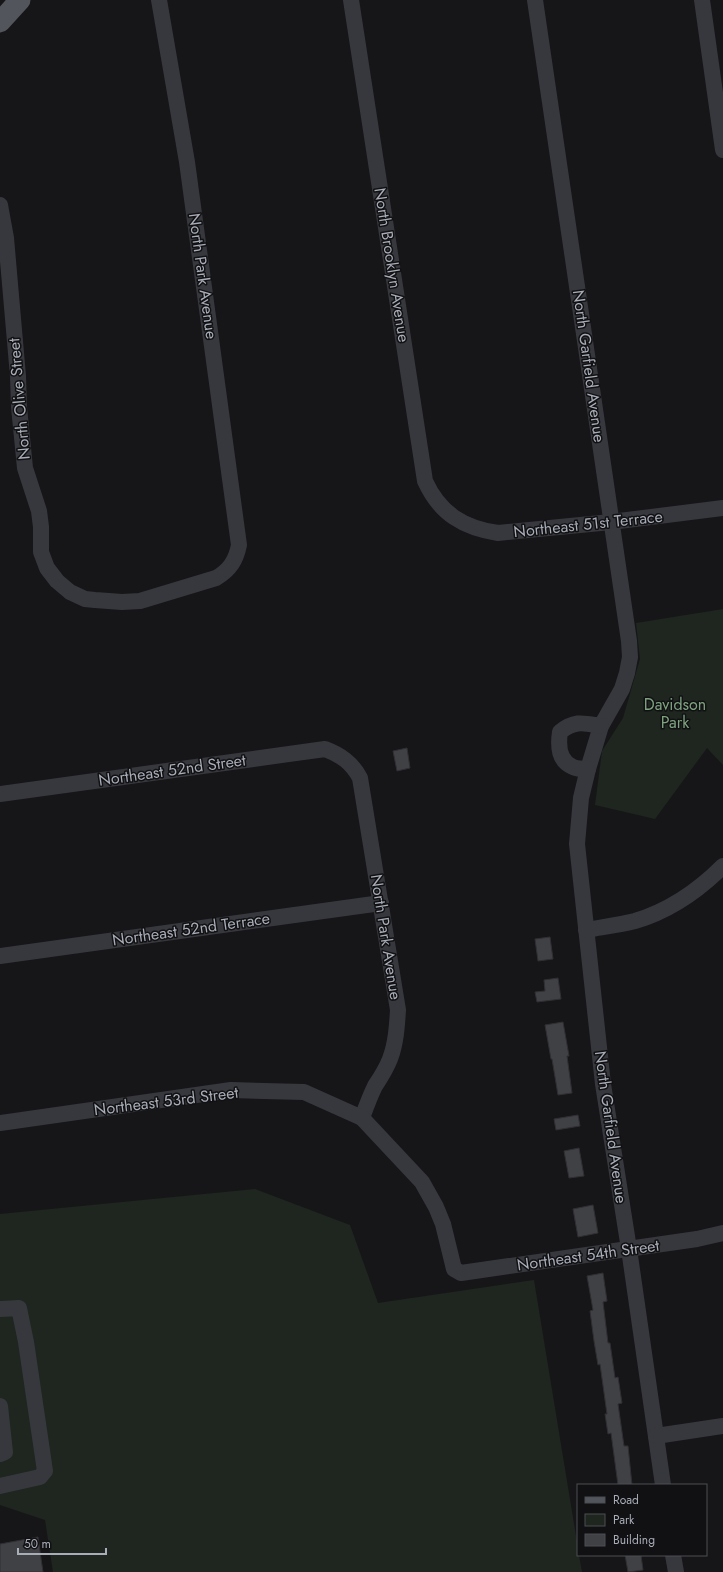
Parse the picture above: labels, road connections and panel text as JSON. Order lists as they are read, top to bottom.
{
  "streets": {
    "street": [
      "North Brooklyn Avenue",
      "North Park Avenue",
      "North Garfield Avenue",
      "North Olive Street",
      "Northeast 51st Terrace",
      "Northeast 52nd Street",
      "Northeast 52nd Terrace",
      "Northeast 53rd Street",
      "Northeast 54th Street"
    ]
  },
  "crossings": [
    ["North Brooklyn Avenue", "Northeast 51st Terrace"],
    ["North Park Avenue", "North Olive Street"],
    ["North Park Avenue", "Northeast 52nd Street"],
    ["North Park Avenue", "Northeast 52nd Terrace"],
    ["North Park Avenue", "Northeast 53rd Street"],
    ["North Garfield Avenue", "Northeast 51st Terrace"],
    ["North Garfield Avenue", "Northeast 54th Street"],
    ["Northeast 53rd Street", "Northeast 54th Street"]
  ],
  "parks": ["Davidson Park"],
  "legend": ["Road", "Park", "Building"],
  "scale_bar": "50 m"
}
